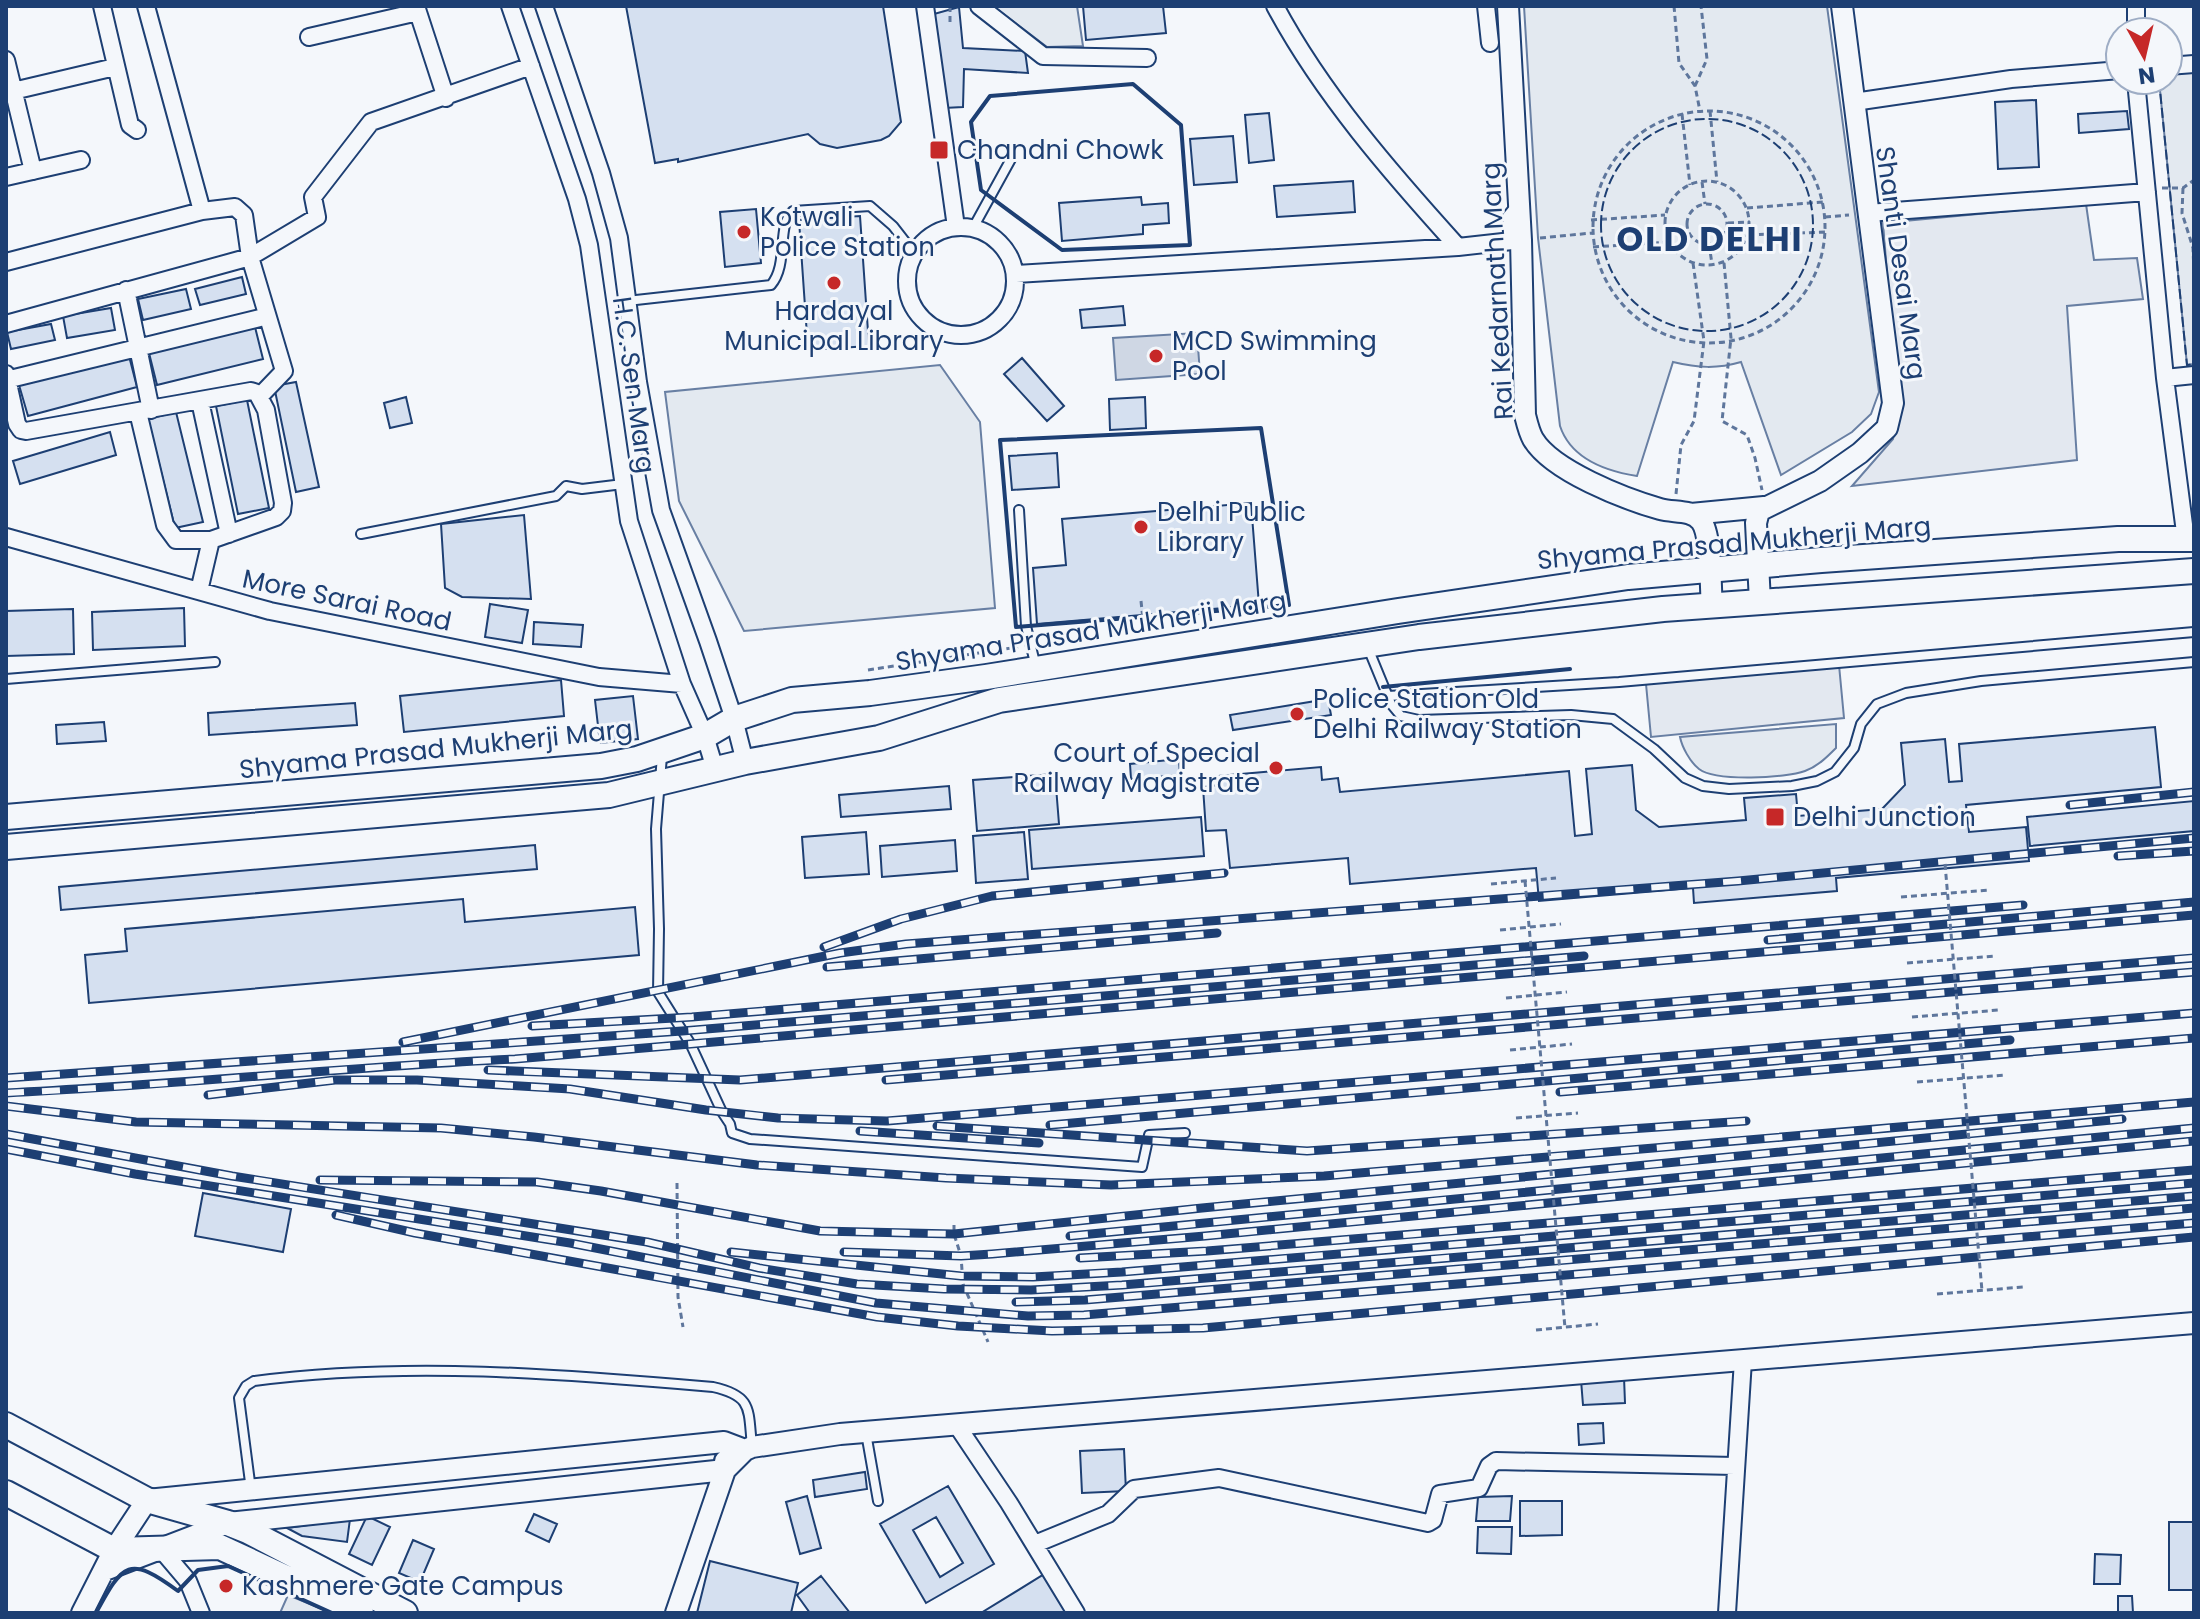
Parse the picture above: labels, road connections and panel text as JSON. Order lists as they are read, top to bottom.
{
  "streets": {
    "main road": ["Shyama Prasad Mukherji Marg"],
    "street": [
      "Shanti Desai Marg",
      "Rai Kedarnath Marg",
      "H.C. Sen Marg",
      "More Sarai Road"
    ]
  },
  "crossings": [
    ["Shanti Desai Marg", "Rai Kedarnath Marg"],
    ["H.C. Sen Marg", "Shyama Prasad Mukherji Marg"],
    ["H.C. Sen Marg", "More Sarai Road"]
  ],
  "districts": ["OLD DELHI"],
  "places": {
    "transit": ["Chandni Chowk", "Delhi Junction"],
    "other": [
      "Kotwali Police Station",
      "Hardayal Municipal Library",
      "MCD Swimming Pool",
      "Delhi Public Library",
      "Police Station Old Delhi Railway Station",
      "Court of Special Railway Magistrate",
      "Kashmere Gate Campus"
    ]
  },
  "north": "bottom"
}
